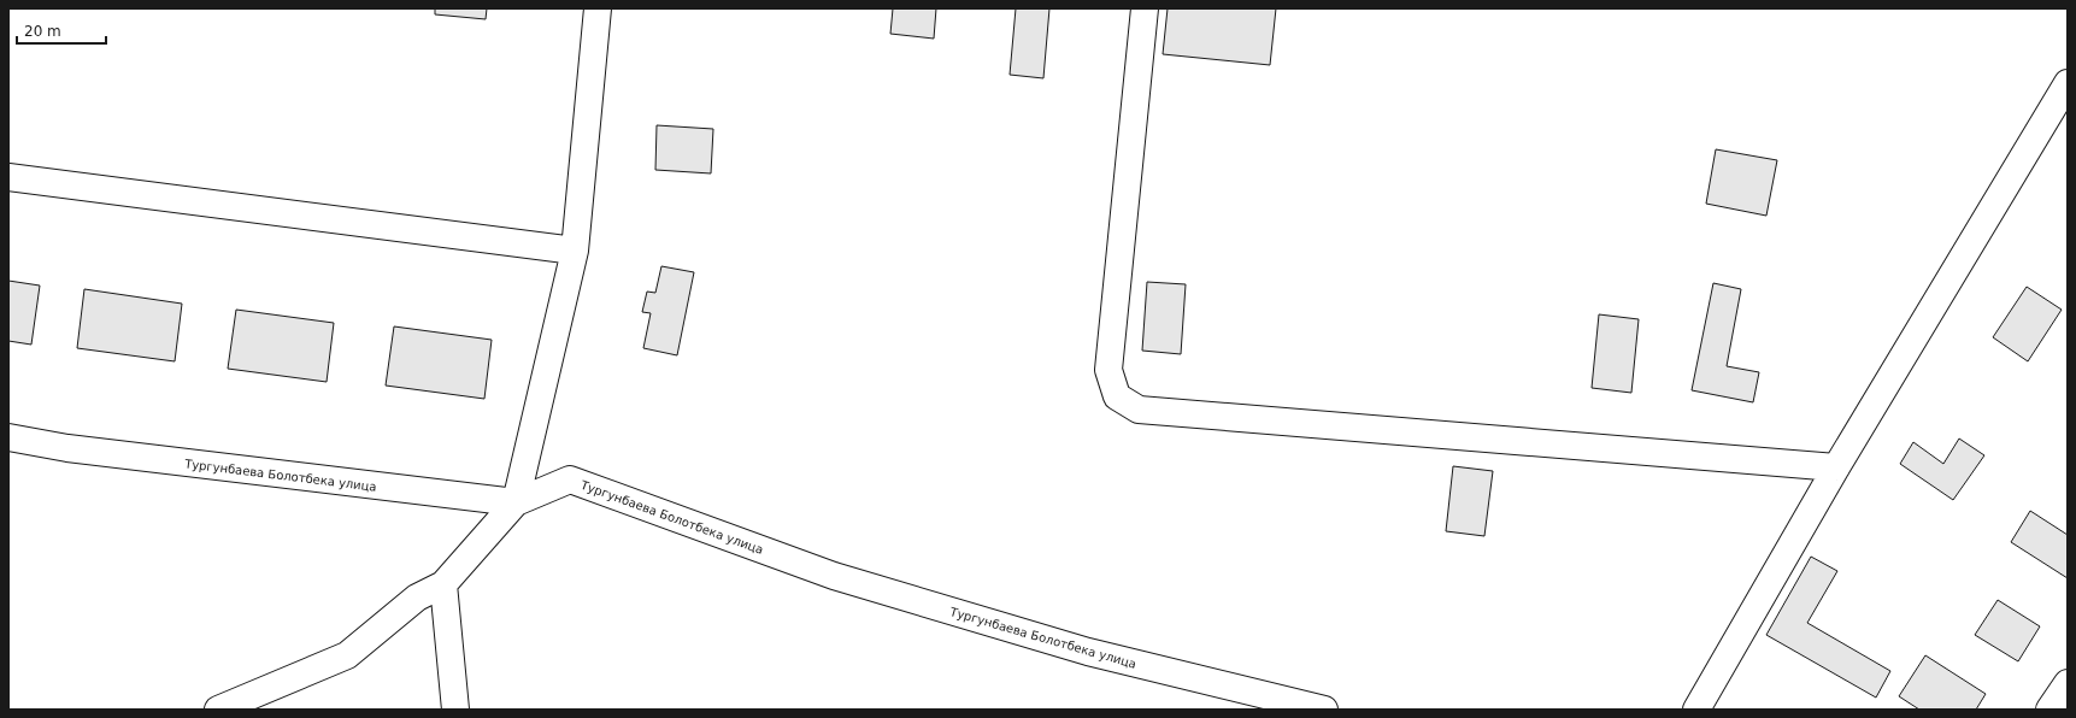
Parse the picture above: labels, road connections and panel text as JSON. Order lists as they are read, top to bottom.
{
  "streets": {
    "street": ["Тургунбаева Болотбека улица"]
  },
  "scale_bar": "20 m"
}
